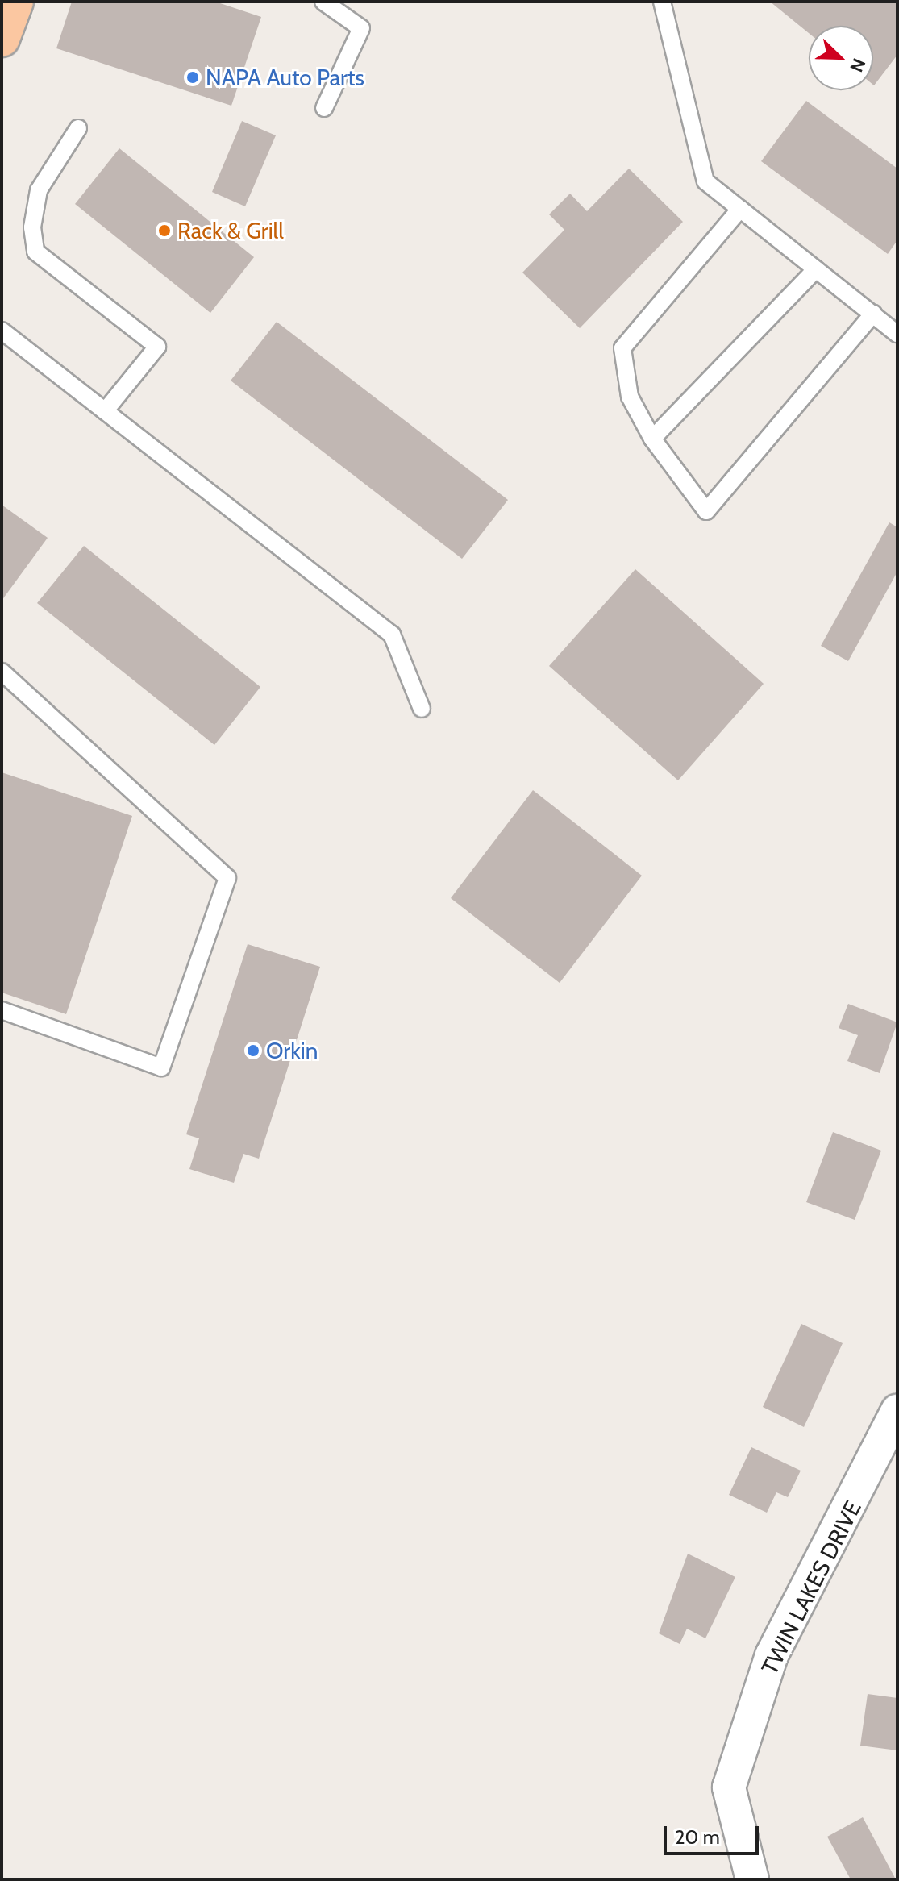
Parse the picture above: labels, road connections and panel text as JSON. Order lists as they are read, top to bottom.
{
  "streets": {
    "street": ["TWIN LAKES DRIVE"]
  },
  "places": ["NAPA Auto Parts", "Rack & Grill", "Orkin"],
  "scale_bar": "20 m",
  "north": "bottom right"
}
